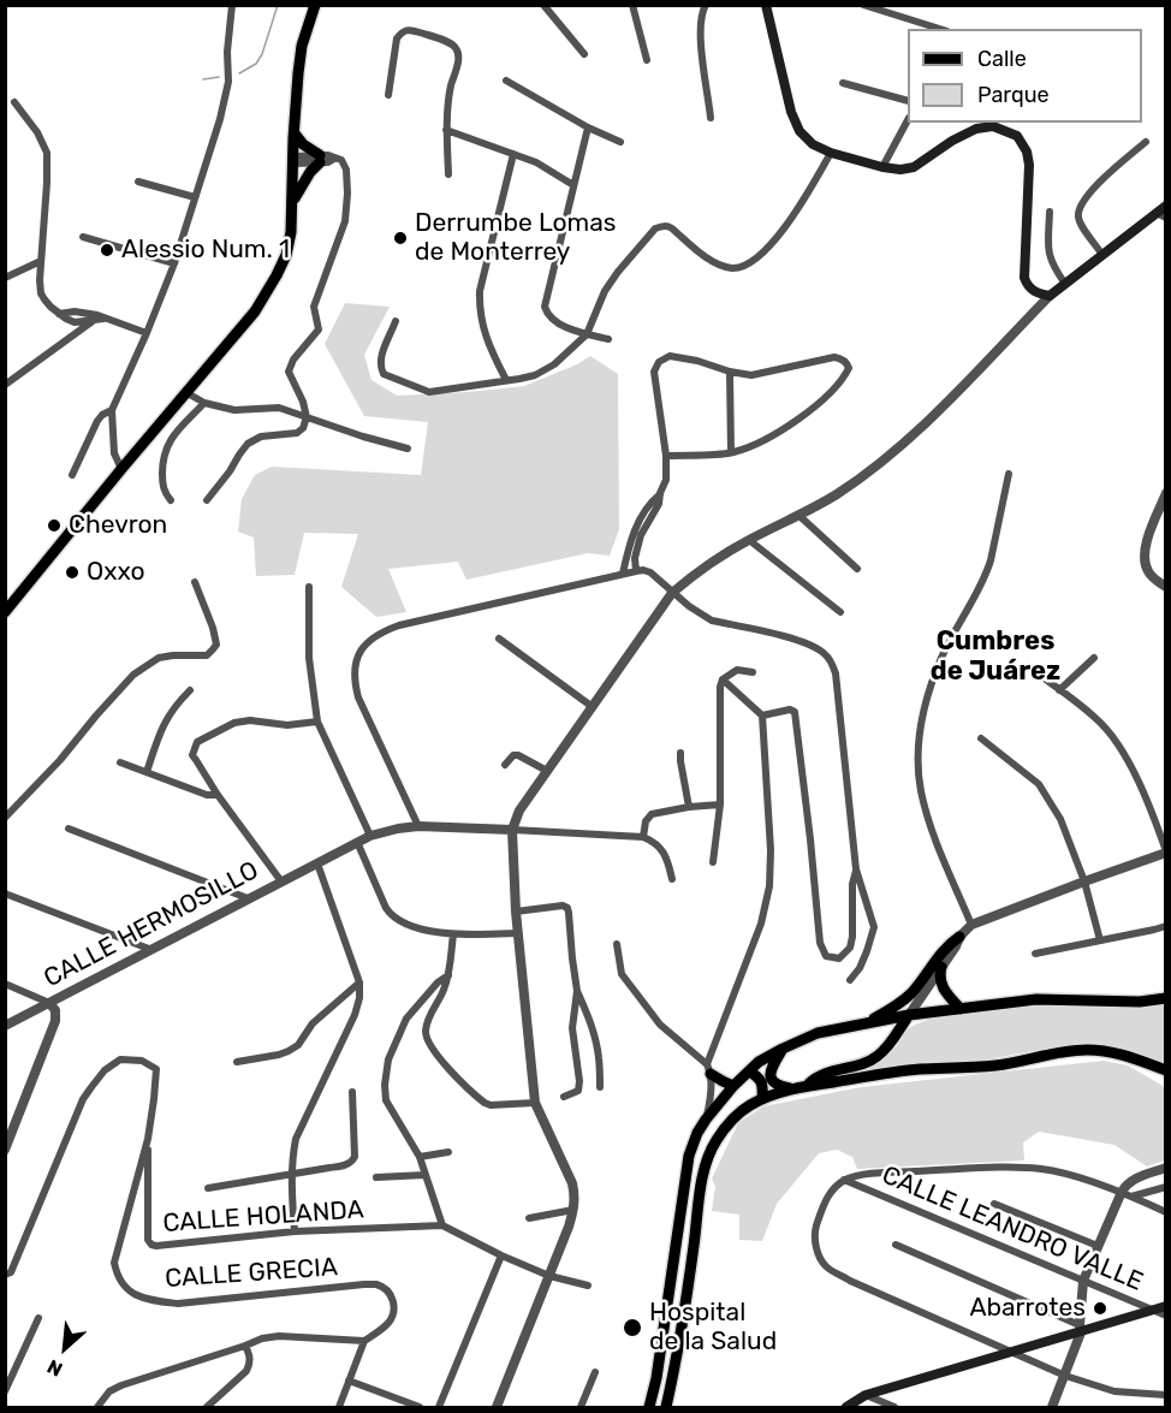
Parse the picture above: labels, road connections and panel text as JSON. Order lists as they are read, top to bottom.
{
  "streets": {
    "street": [
      "CALLE HERMOSILLO",
      "CALLE HOLANDA",
      "CALLE LEANDRO VALLE",
      "CALLE GRECIA"
    ]
  },
  "crossings": [
    ["CALLE HOLANDA", "CALLE GRECIA"]
  ],
  "districts": ["Cumbres de Juárez"],
  "places": [
    "Derrumbe Lomas de Monterrey",
    "Alessio Num. 1",
    "Chevron",
    "Oxxo",
    "Abarrotes",
    "Hospital de la Salud"
  ],
  "legend": ["Calle", "Parque"],
  "north": "bottom left"
}
